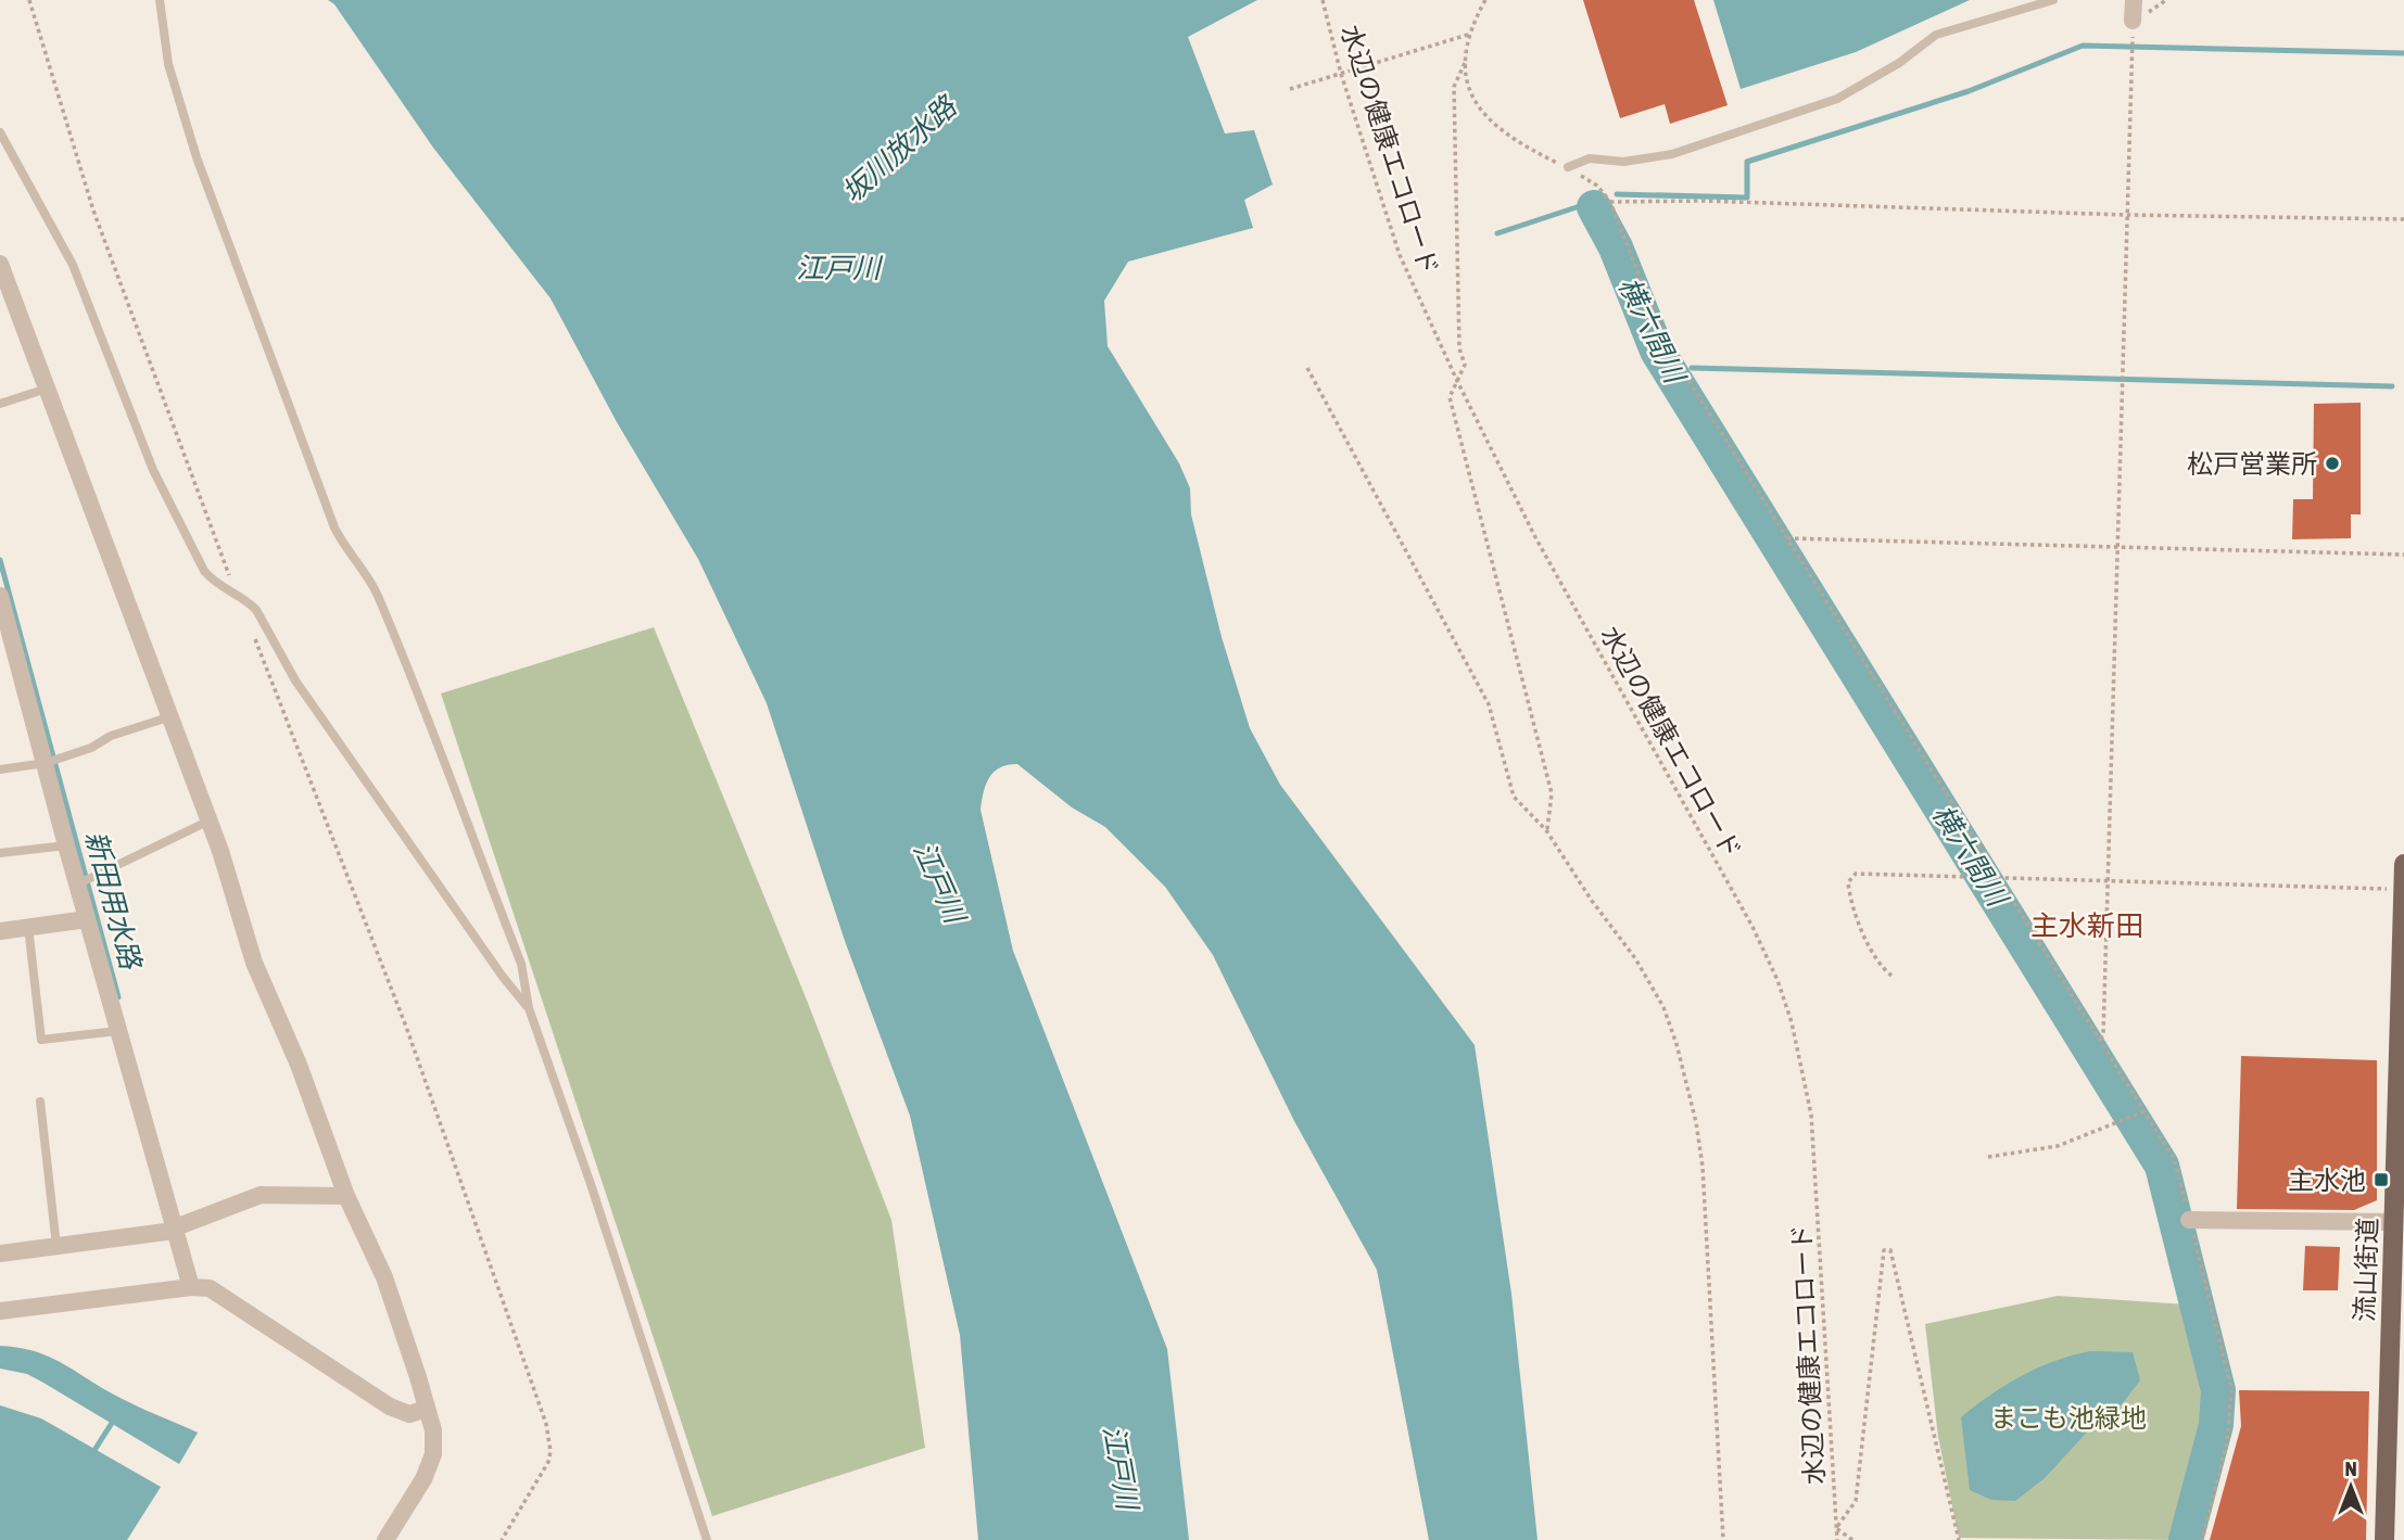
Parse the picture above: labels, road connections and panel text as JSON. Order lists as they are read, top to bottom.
{
  "streets": {
    "main road": ["流山街道"],
    "path": ["水辺の健康エコロード"]
  },
  "districts": ["主水新田"],
  "water": [
    "坂川放水路",
    "江戸川",
    "横六間川",
    "新田用水路"
  ],
  "parks": ["まこも池緑地"],
  "places": {
    "other": ["松戸営業所"],
    "transit": ["主水池"]
  },
  "north": "top"
}
